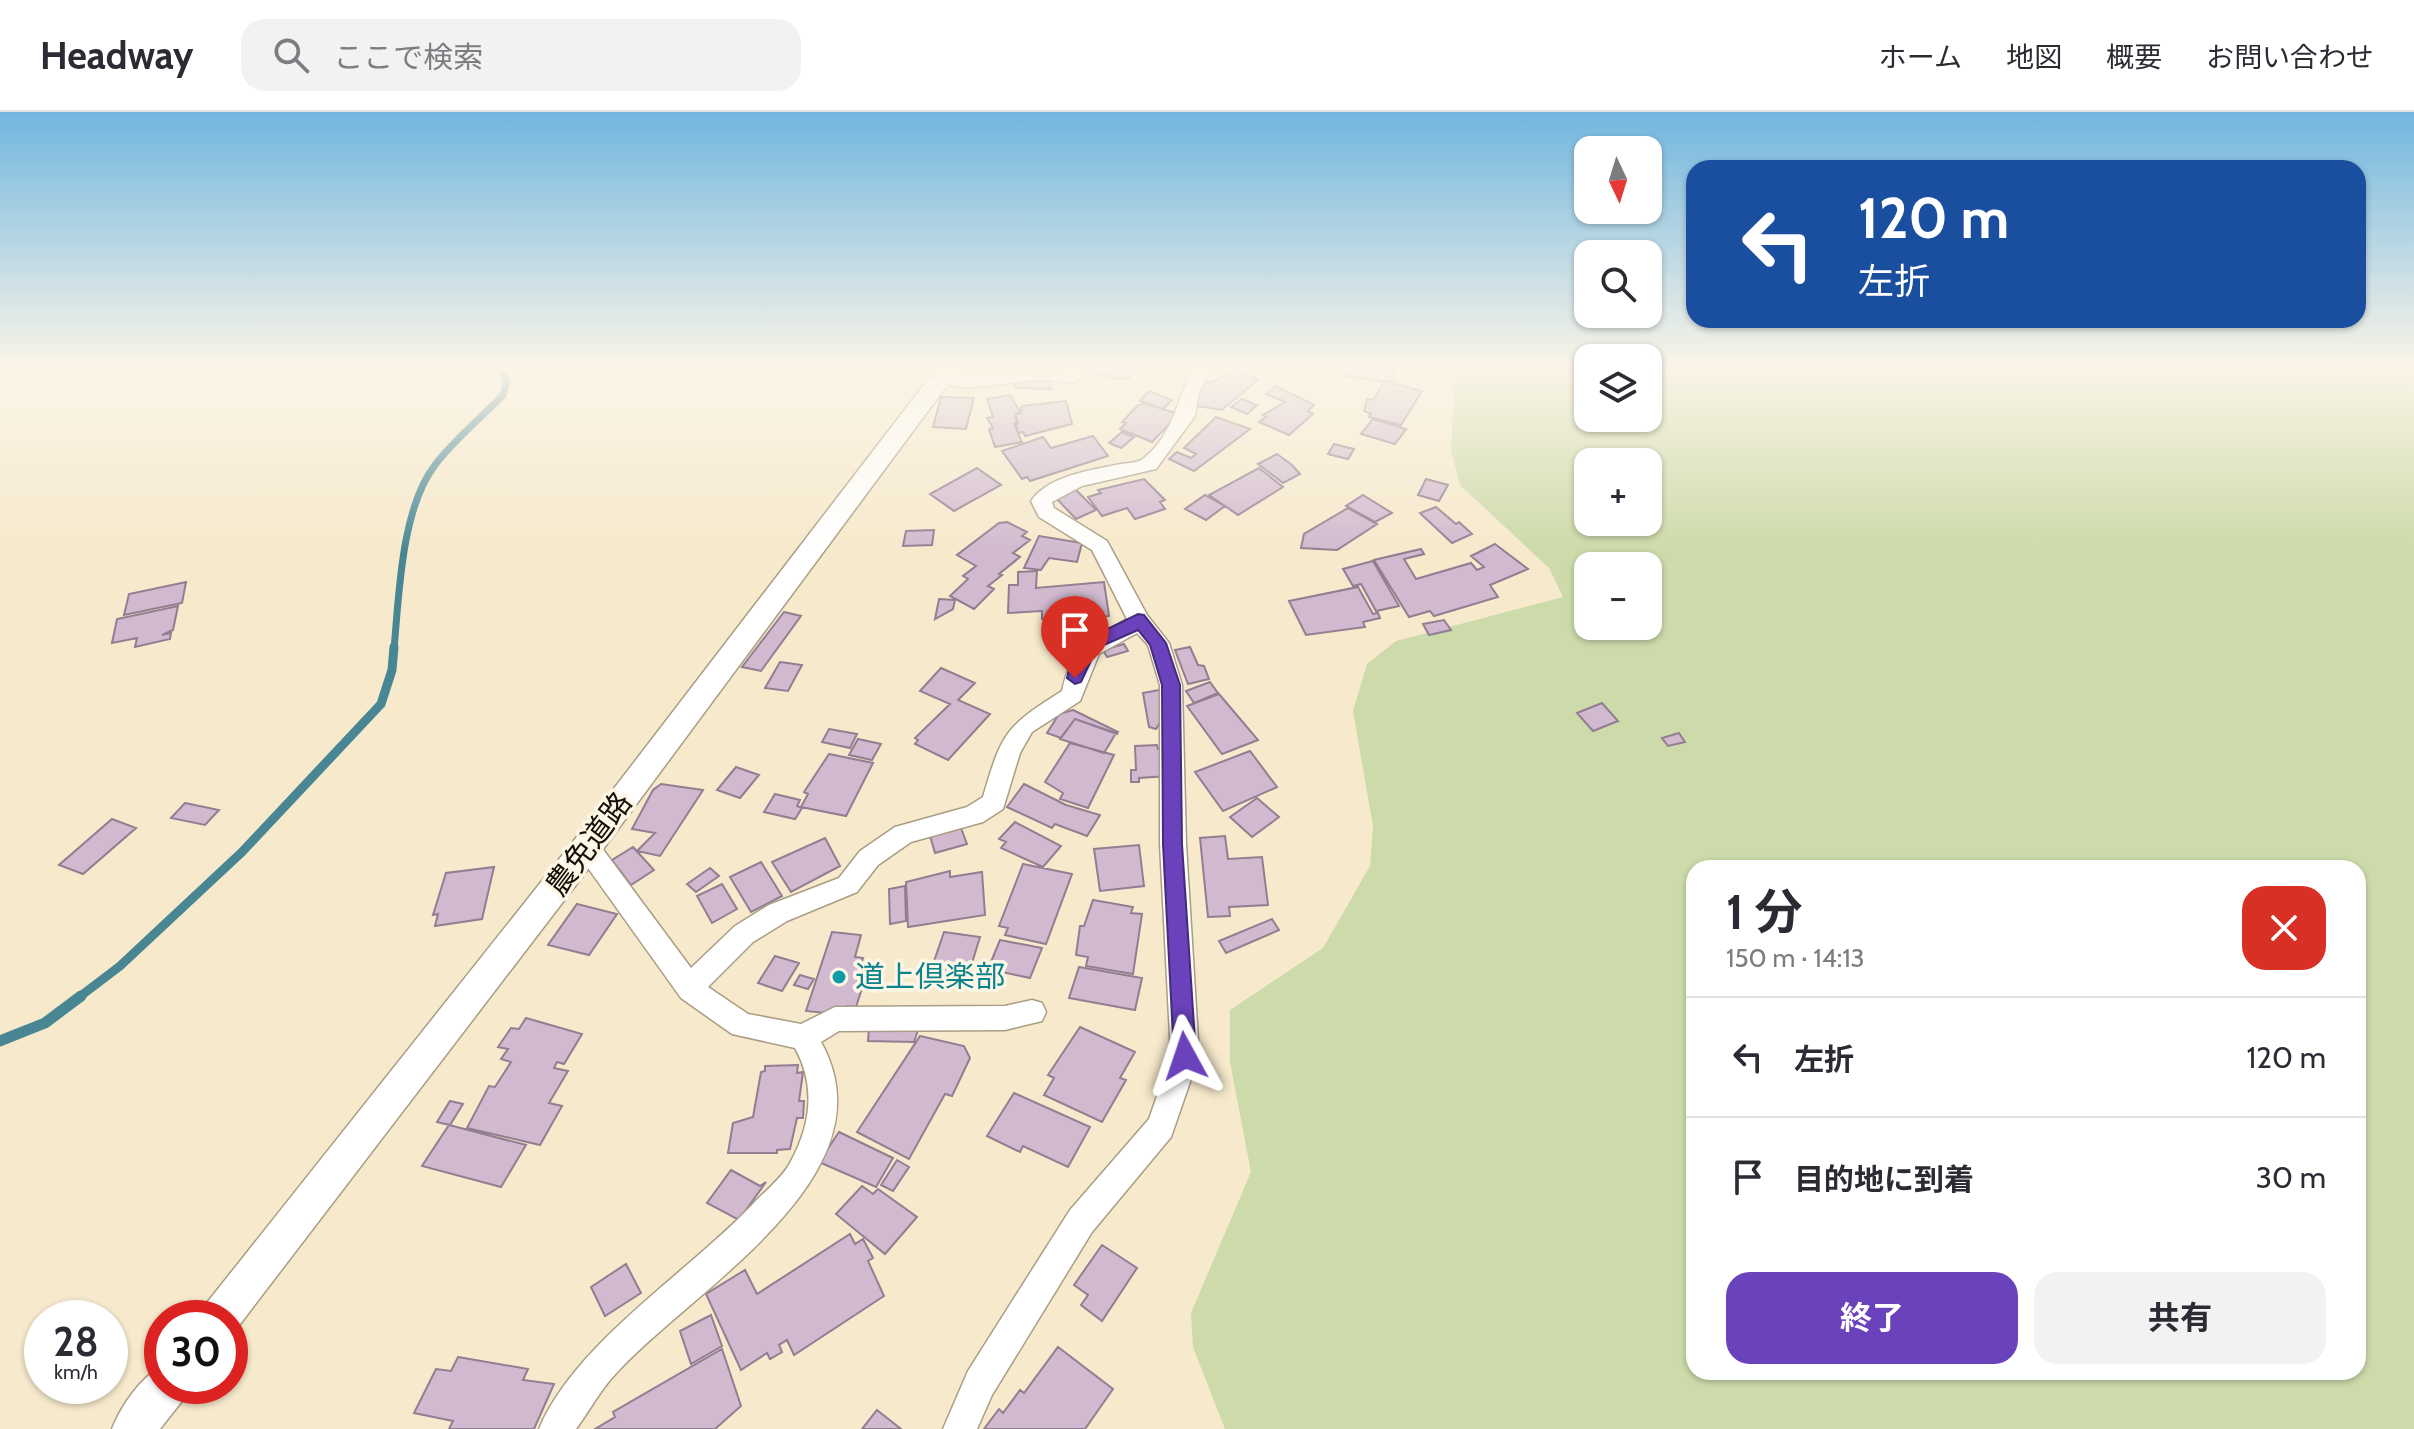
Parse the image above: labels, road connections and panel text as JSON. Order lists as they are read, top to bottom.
{
  "streets": {
    "street": ["農免道路"]
  },
  "places": ["道上倶楽部"],
  "north": "bottom",
  "page": {
    "header": "Headway",
    "search": "ここで検索",
    "nav": [
      "ホーム",
      "地図",
      "概要",
      "お問い合わせ"
    ],
    "map_buttons": ["+", "−"],
    "turn": ["120 m", "左折"],
    "heading": ["1 分", "150 m · 14:13"],
    "list": [
      {
        "name": "左折",
        "value": "120 m"
      },
      {
        "name": "目的地に到着",
        "value": "30 m"
      }
    ],
    "buttons": ["終了", "共有"],
    "speed": "28 km/h",
    "limit": "30"
  }
}
